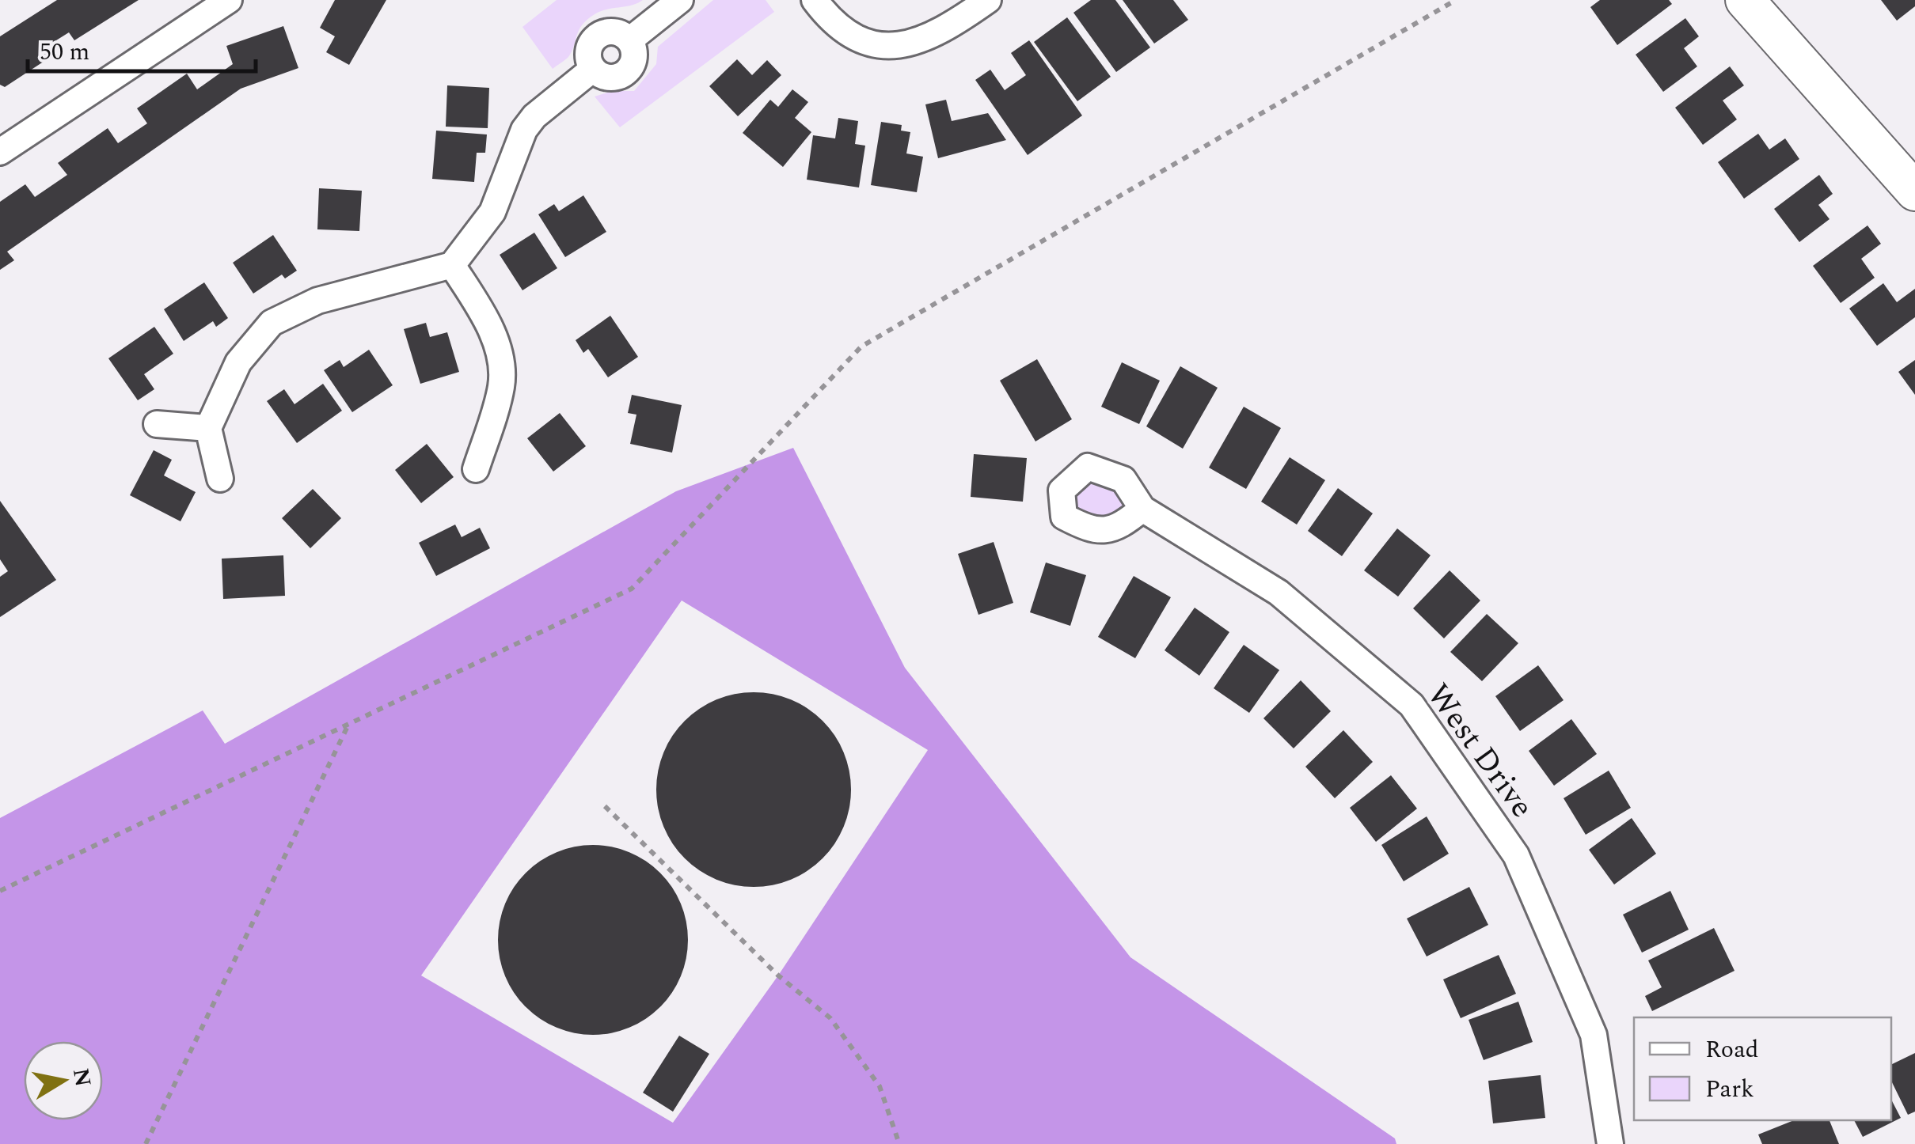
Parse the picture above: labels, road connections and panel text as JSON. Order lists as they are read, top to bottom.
{
  "streets": {
    "street": ["West Drive"]
  },
  "legend": ["Road", "Park"],
  "scale_bar": "50 m",
  "north": "right"
}
